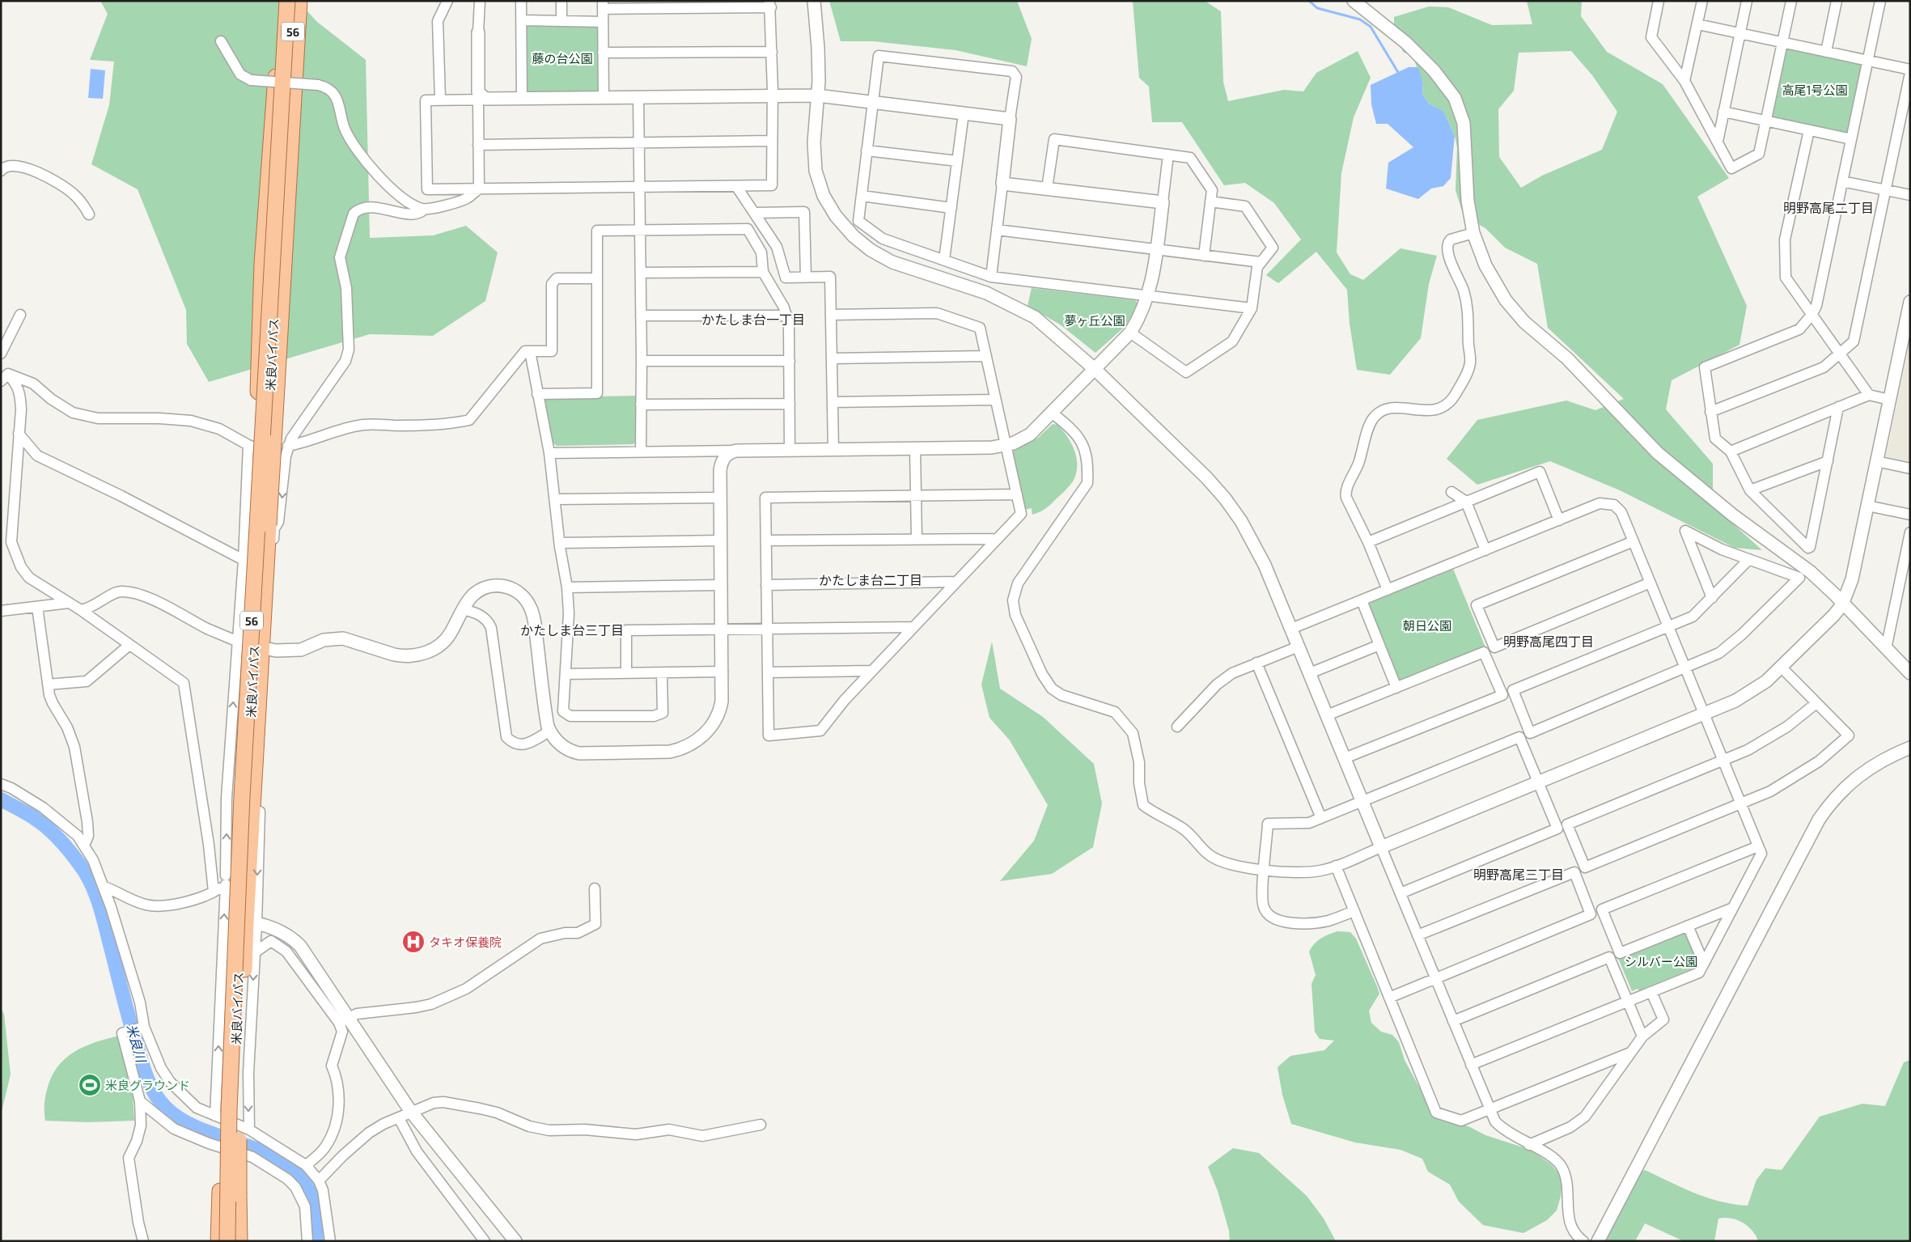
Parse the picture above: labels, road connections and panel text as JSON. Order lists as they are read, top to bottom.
{
  "streets": {
    "main road": ["56", "米良バイパス"]
  },
  "districts": [
    "明野高尾二丁目",
    "かたしま台一丁目",
    "かたしま台二丁目",
    "かたしま台三丁目",
    "明野高尾四丁目",
    "明野高尾三丁目"
  ],
  "water": ["米良川"],
  "parks": [
    "藤の台公園",
    "高尾1号公園",
    "夢ヶ丘公園",
    "朝日公園",
    "シルバー公園"
  ],
  "places": {
    "hospital": ["タキオ保養院"],
    "sports": ["米良グラウンド"]
  }
}
